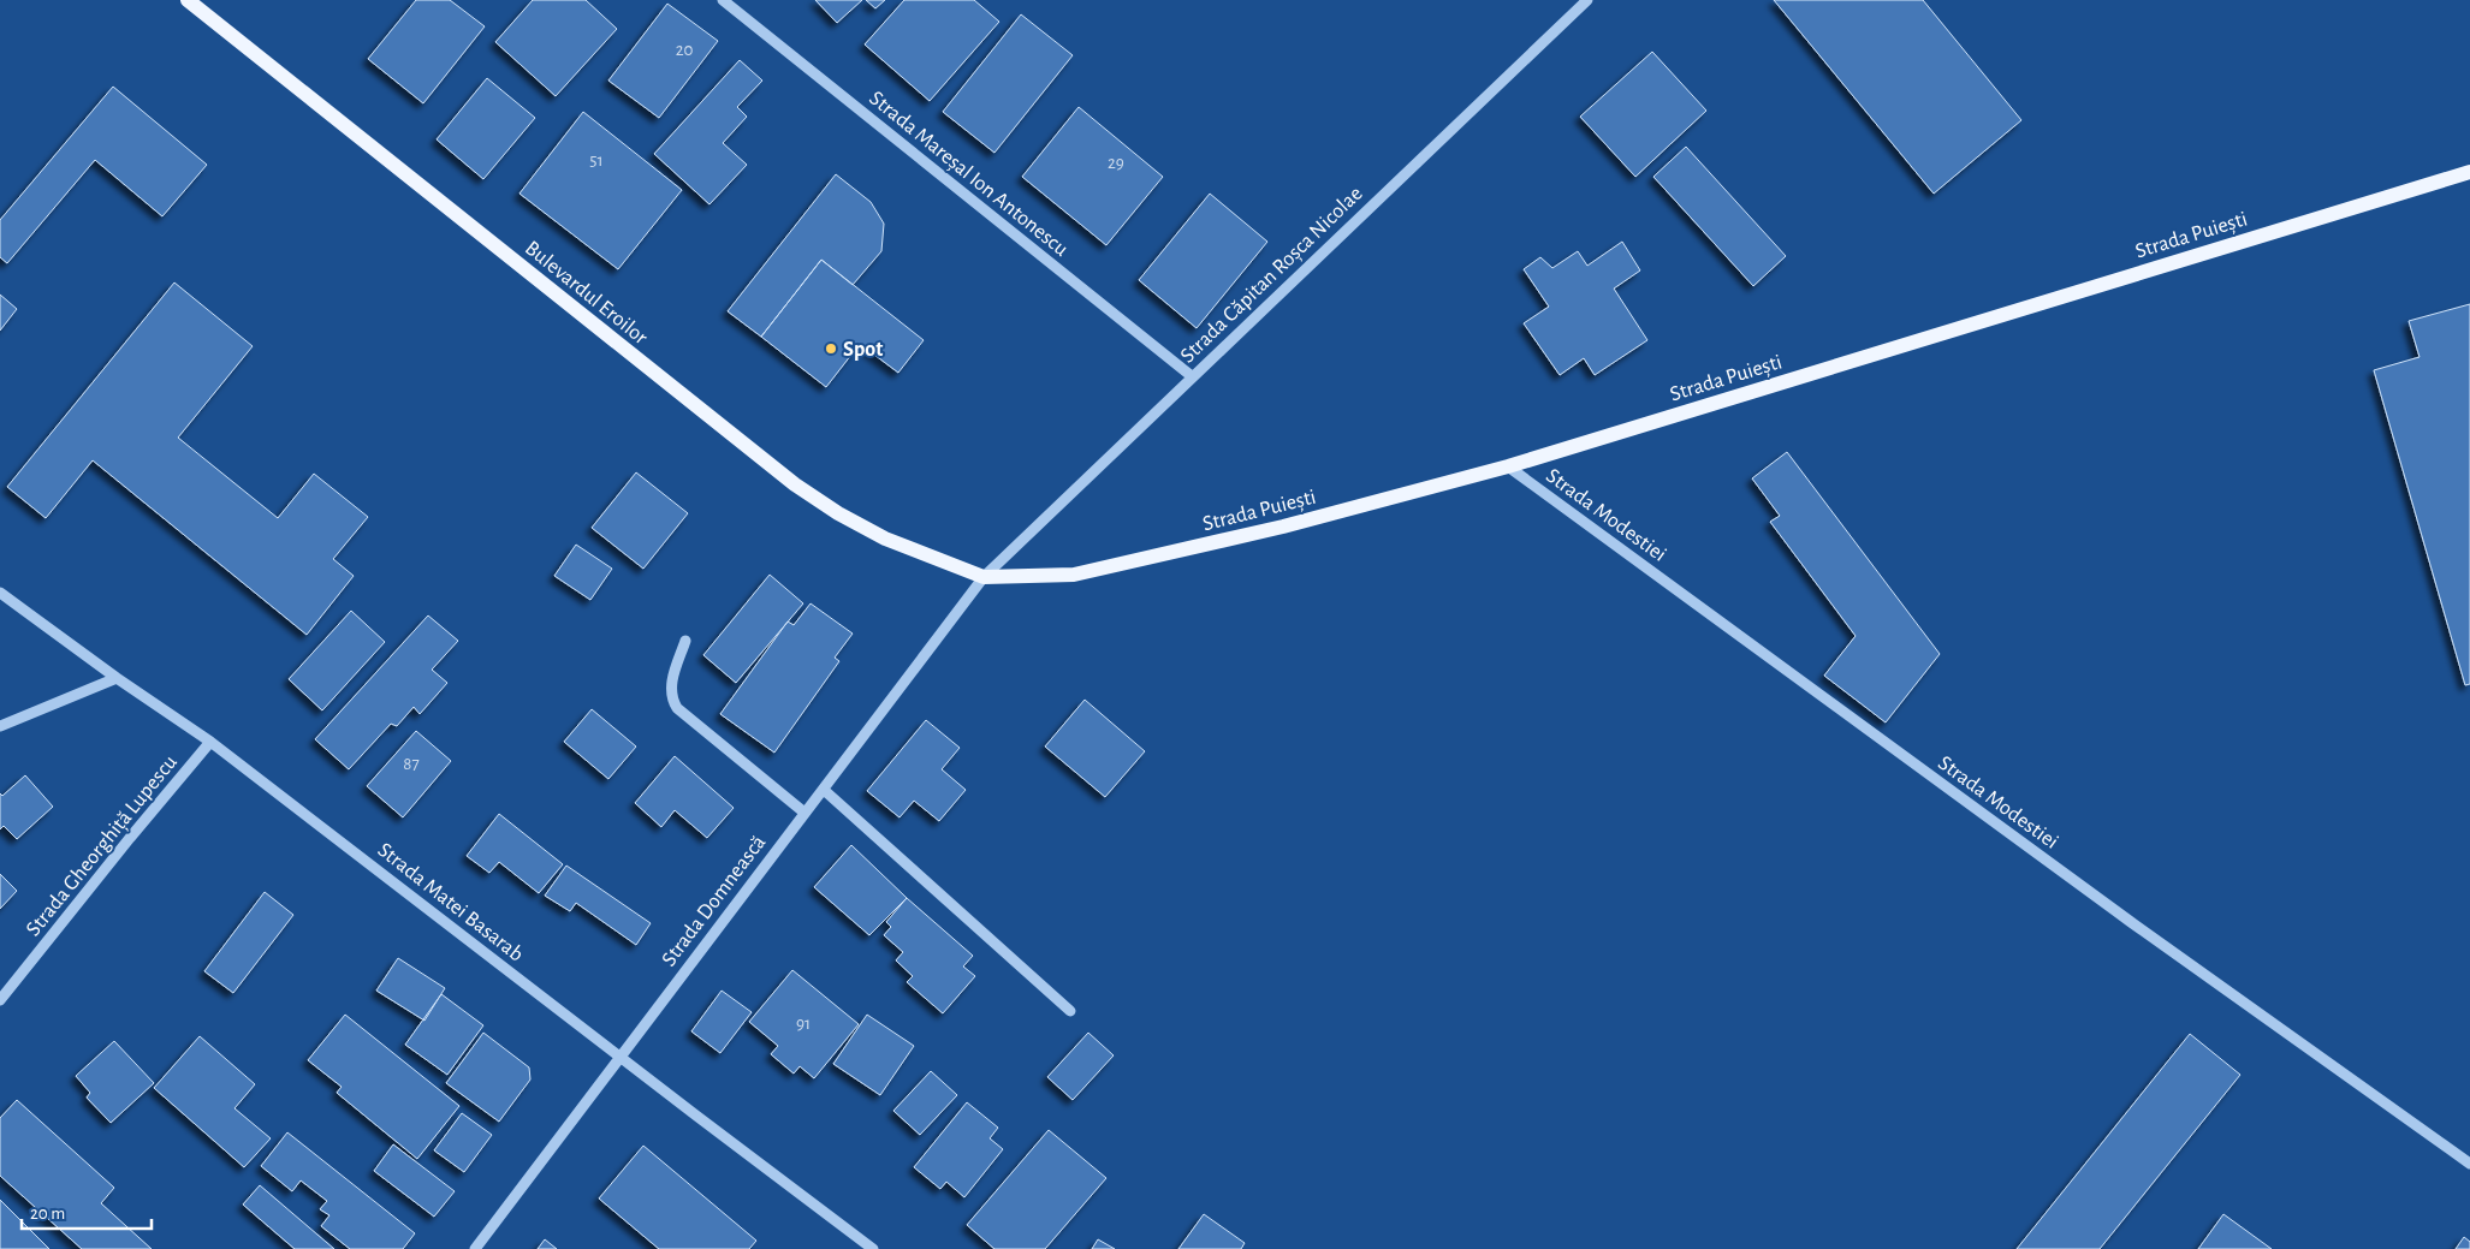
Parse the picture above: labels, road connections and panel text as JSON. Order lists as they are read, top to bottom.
{
  "streets": {
    "main road": ["Strada Puiești", "Bulevardul Eroilor"],
    "street": [
      "Strada Mareșal Ion Antonescu",
      "Strada Căpitan Roșca Nicolae",
      "Strada Modestiei",
      "Strada Gheorghiță Lupescu",
      "Strada Domnească",
      "Strada Matei Basarab"
    ]
  },
  "crossings": [
    ["Strada Mareșal Ion Antonescu", "Strada Căpitan Roșca Nicolae"],
    ["Strada Puiești", "Strada Căpitan Roșca Nicolae"],
    ["Strada Puiești", "Bulevardul Eroilor"],
    ["Strada Puiești", "Strada Modestiei"],
    ["Strada Puiești", "Strada Domnească"],
    ["Strada Căpitan Roșca Nicolae", "Bulevardul Eroilor"],
    ["Strada Căpitan Roșca Nicolae", "Strada Domnească"],
    ["Bulevardul Eroilor", "Strada Domnească"],
    ["Strada Gheorghiță Lupescu", "Strada Matei Basarab"],
    ["Strada Domnească", "Strada Matei Basarab"]
  ],
  "places": ["Spot"],
  "house_numbers": [
    "20",
    "51",
    "29",
    "87",
    "91"
  ],
  "scale_bar": "20 m"
}
